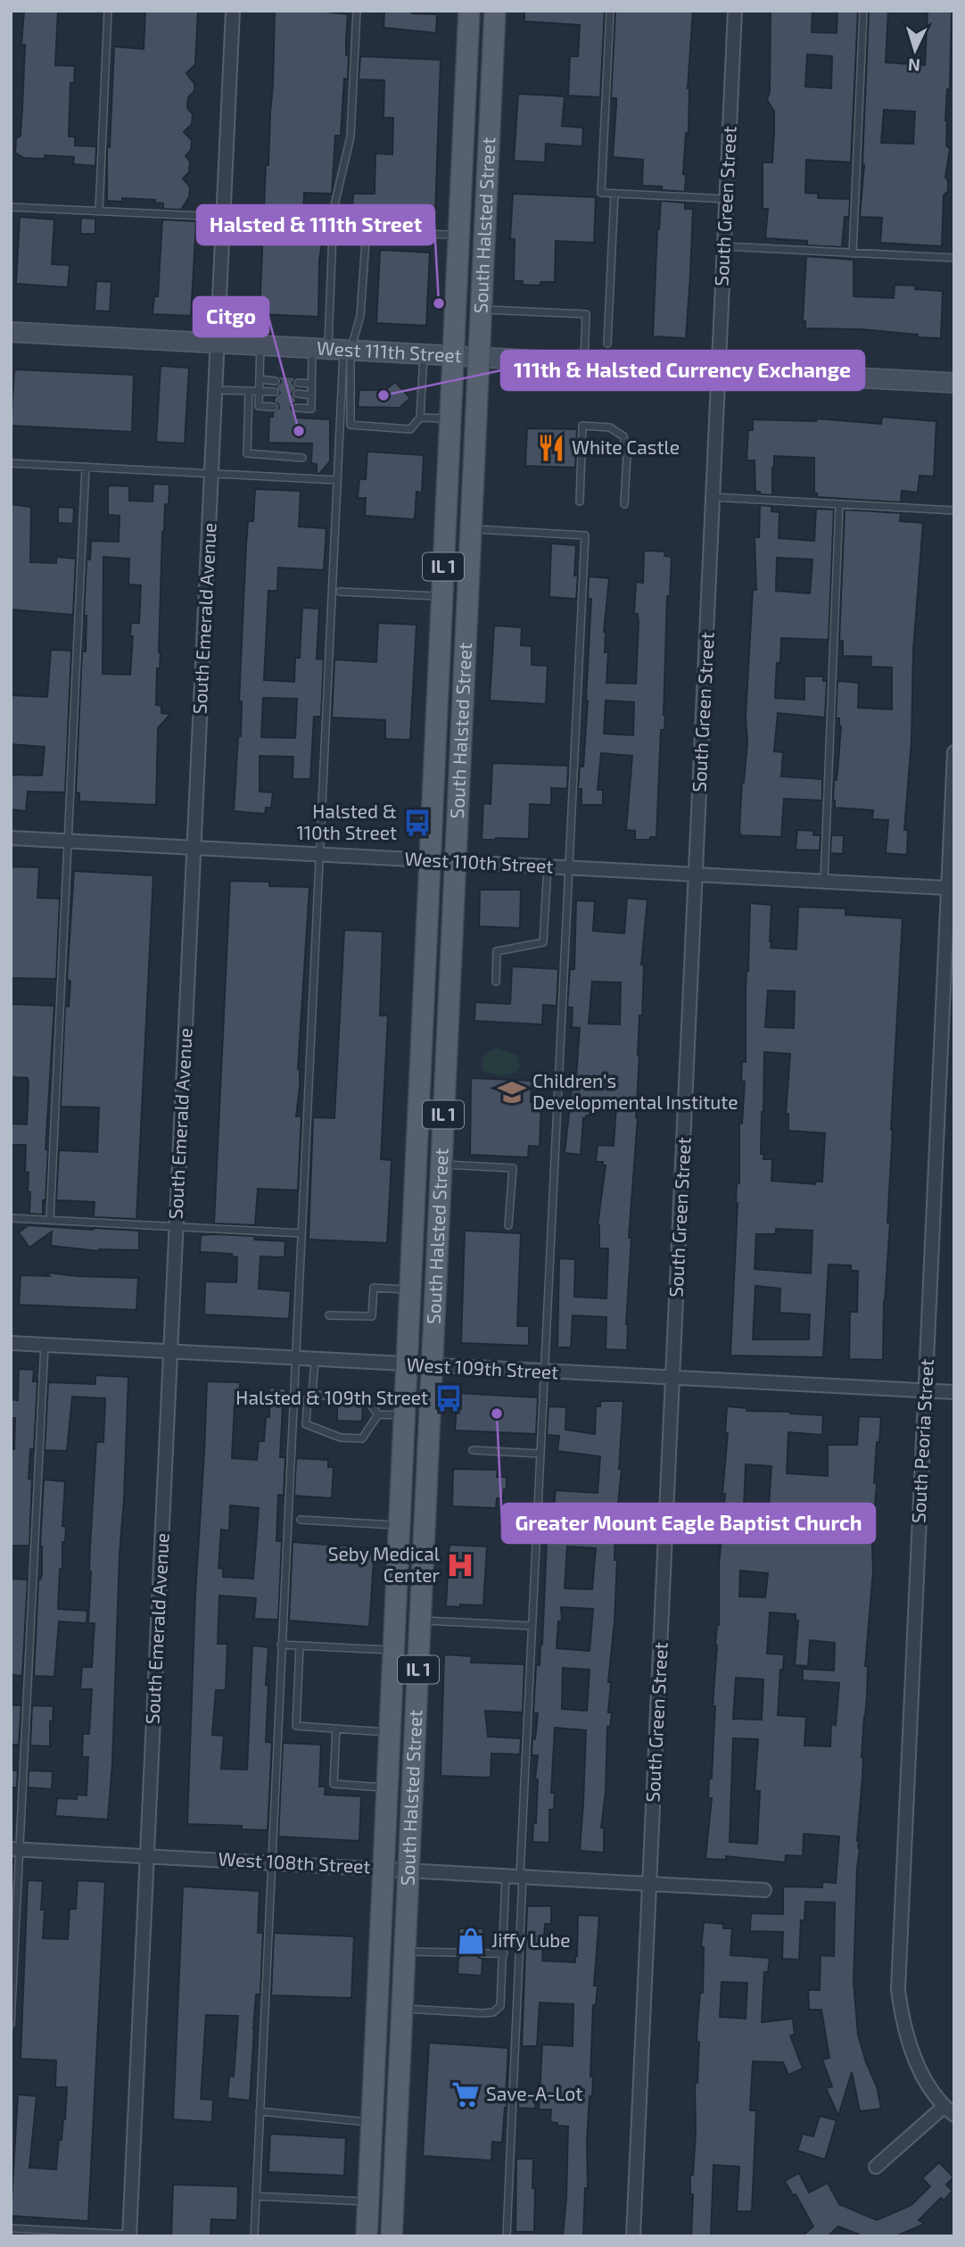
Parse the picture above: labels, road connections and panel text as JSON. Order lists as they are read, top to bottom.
{
  "streets": {
    "main road": ["South Halsted Street", "West 111th Street", "IL 1"],
    "street": [
      "South Green Street",
      "South Emerald Avenue",
      "West 110th Street",
      "West 109th Street",
      "South Peoria Street",
      "West 108th Street"
    ]
  },
  "crossings": [
    ["South Green Street", "West 111th Street"],
    ["South Green Street", "West 110th Street"],
    ["South Green Street", "West 109th Street"],
    ["South Green Street", "West 108th Street"],
    ["South Halsted Street", "West 111th Street"],
    ["South Halsted Street", "West 110th Street"],
    ["South Halsted Street", "West 109th Street"],
    ["South Halsted Street", "West 108th Street"],
    ["West 111th Street", "South Emerald Avenue"],
    ["South Emerald Avenue", "West 110th Street"],
    ["South Emerald Avenue", "West 109th Street"],
    ["South Emerald Avenue", "West 108th Street"],
    ["West 110th Street", "South Peoria Street"],
    ["West 109th Street", "South Peoria Street"]
  ],
  "places": {
    "other": [
      "Halsted & 111th Street",
      "111th & Halsted Currency Exchange",
      "Citgo",
      "Greater Mount Eagle Baptist Church"
    ],
    "restaurant": ["White Castle"],
    "bus stop": ["Halsted & 110th Street", "Halsted & 109th Street"],
    "school or university": ["Children's Developmental Institute"],
    "hospital": ["Seby Medical Center"],
    "shop": ["Jiffy Lube"],
    "supermarket": ["Save-A-Lot"]
  },
  "north": "bottom"
}
